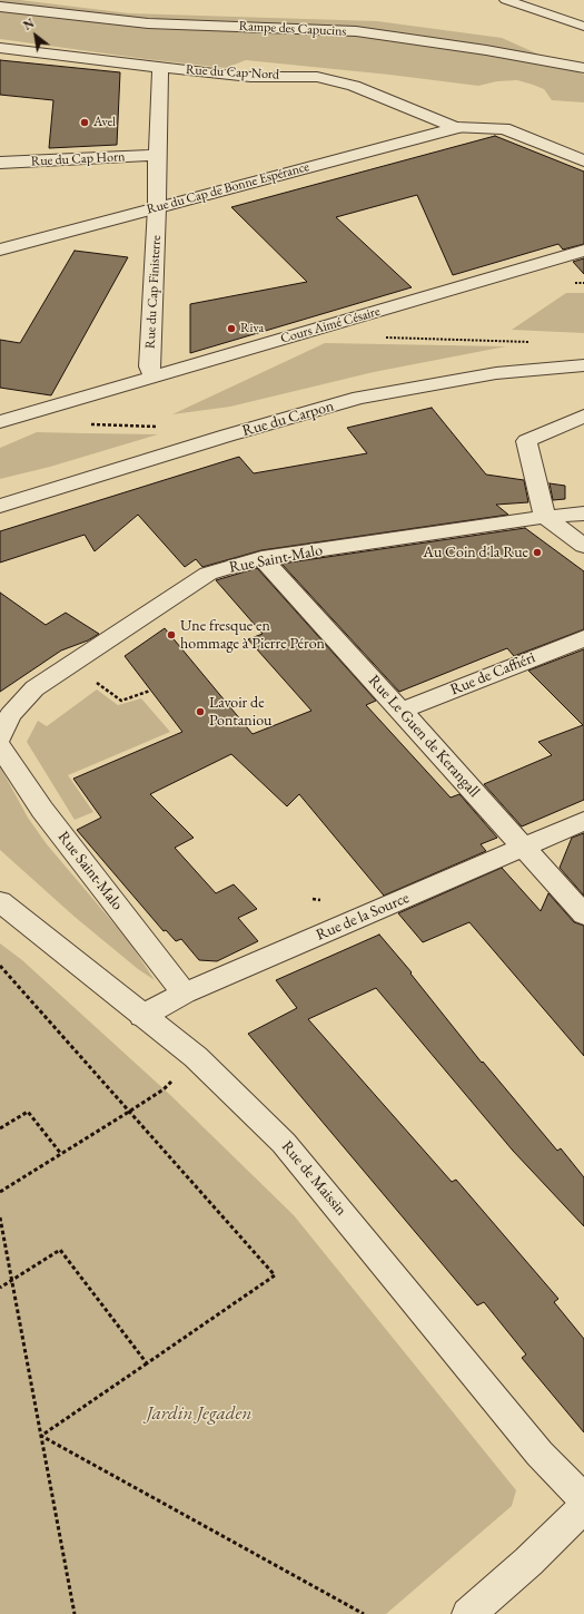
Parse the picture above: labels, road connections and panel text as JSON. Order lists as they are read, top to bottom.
{
  "streets": {
    "street": [
      "Rampe des Capucins",
      "Rue du Cap Nord",
      "Rue du Cap Horn",
      "Rue du Cap de Bonne Espérance",
      "Rue du Cap Finisterre",
      "Cours Aimé Césaire",
      "Rue du Carpon",
      "Rue Saint-Malo",
      "Rue de Caffiéri",
      "Rue Le Guen de Kerangall",
      "Rue de la Source",
      "Rue de Maissin"
    ]
  },
  "crossings": [
    ["Rue du Cap Nord", "Rue du Cap de Bonne Espérance"],
    ["Rue du Cap Nord", "Rue du Cap Finisterre"],
    ["Rue du Cap Horn", "Rue du Cap Finisterre"],
    ["Rue du Cap de Bonne Espérance", "Rue du Cap Finisterre"],
    ["Rue du Cap Finisterre", "Cours Aimé Césaire"],
    ["Rue Saint-Malo", "Rue Le Guen de Kerangall"],
    ["Rue Saint-Malo", "Rue de la Source"],
    ["Rue de Caffiéri", "Rue Le Guen de Kerangall"],
    ["Rue Le Guen de Kerangall", "Rue de la Source"],
    ["Rue de la Source", "Rue de Maissin"]
  ],
  "parks": ["Jardin Jegaden"],
  "places": [
    "Avel",
    "Riva",
    "Au Coin d'la Rue",
    "Une fresque en hommage à Pierre Péron",
    "Lavoir de Pontaniou"
  ],
  "north": "top left"
}
